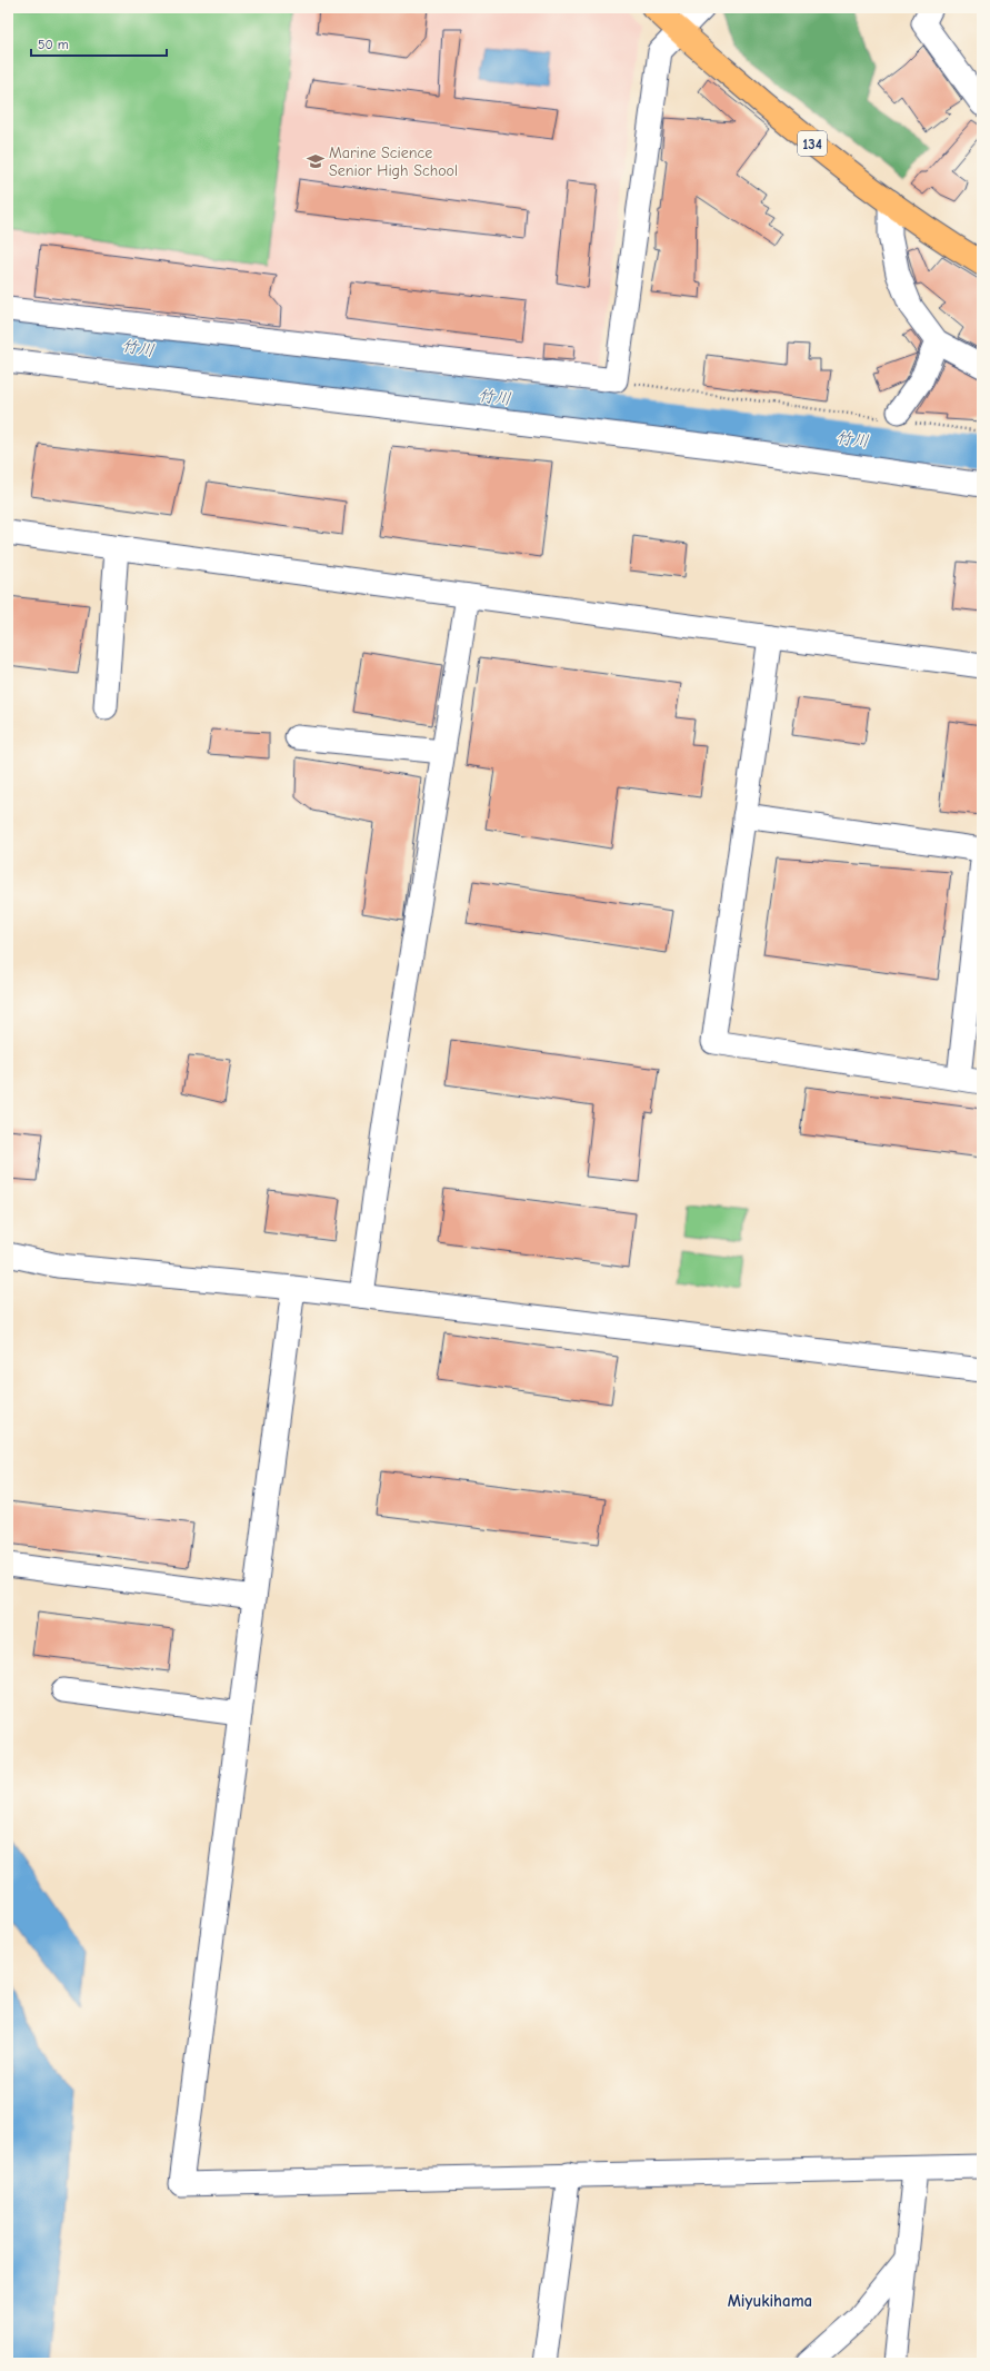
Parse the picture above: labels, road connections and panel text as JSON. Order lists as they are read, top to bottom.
{
  "streets": {
    "highway": ["134"]
  },
  "districts": ["Miyukihama"],
  "water": ["竹川"],
  "places": {
    "school or university": ["Marine Science Senior High School"]
  },
  "scale_bar": "50 m"
}
